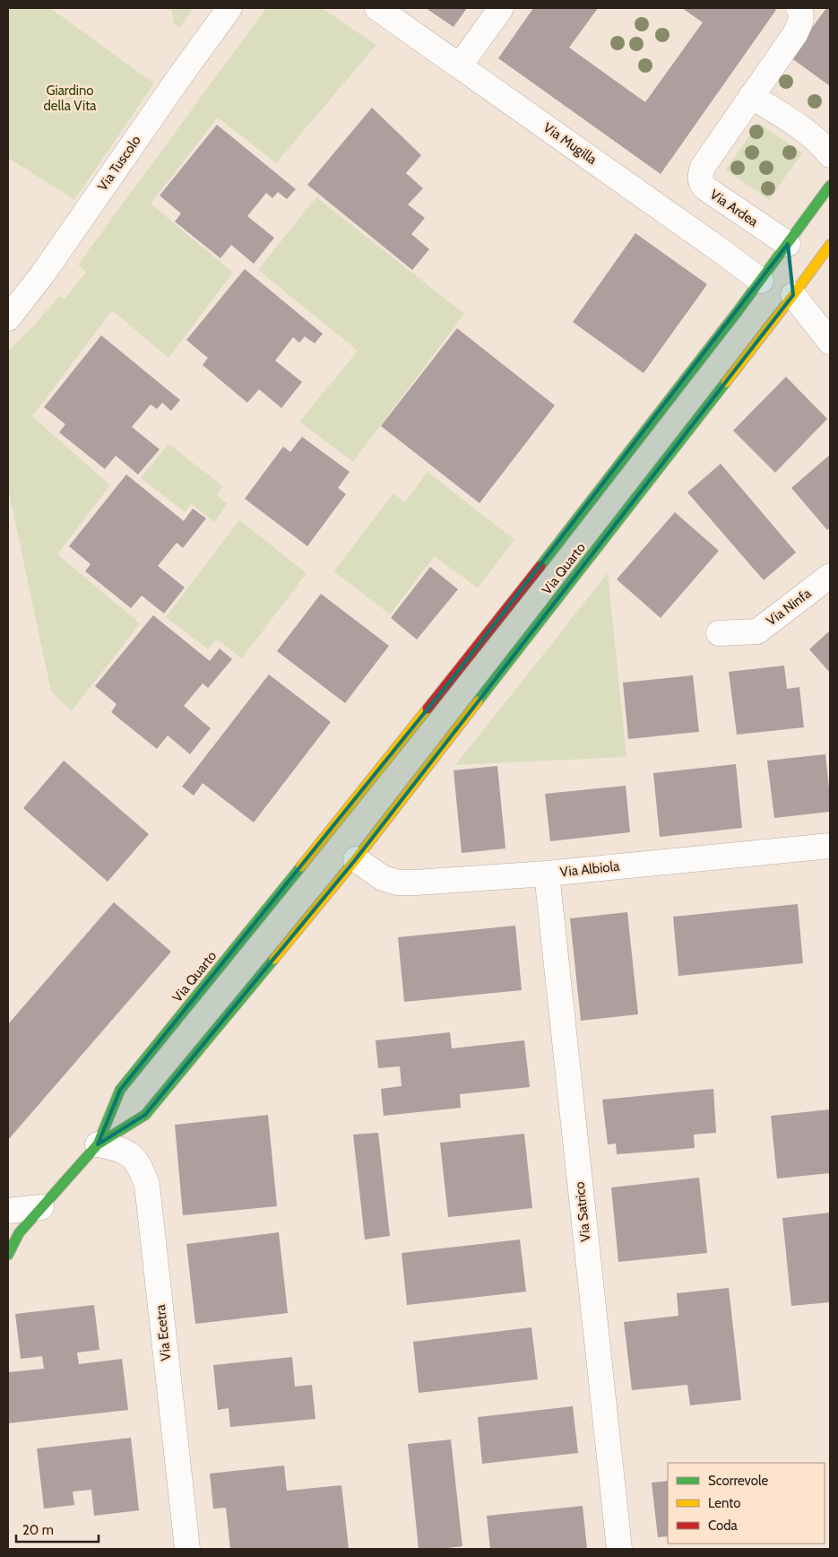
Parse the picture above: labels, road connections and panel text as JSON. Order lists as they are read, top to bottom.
{
  "streets": {
    "street": [
      "Via Mugilla",
      "Via Tuscolo",
      "Via Ardea",
      "Via Quarto",
      "Via Ninfa",
      "Via Albiola",
      "Via Satrico",
      "Via Ecetra"
    ]
  },
  "crossings": [
    ["Via Mugilla", "Via Quarto"],
    ["Via Ardea", "Via Quarto"],
    ["Via Quarto", "Via Albiola"],
    ["Via Quarto", "Via Ecetra"],
    ["Via Albiola", "Via Satrico"]
  ],
  "parks": ["Giardino della Vita"],
  "legend": ["Scorrevole", "Lento", "Coda"],
  "scale_bar": "20 m"
}
